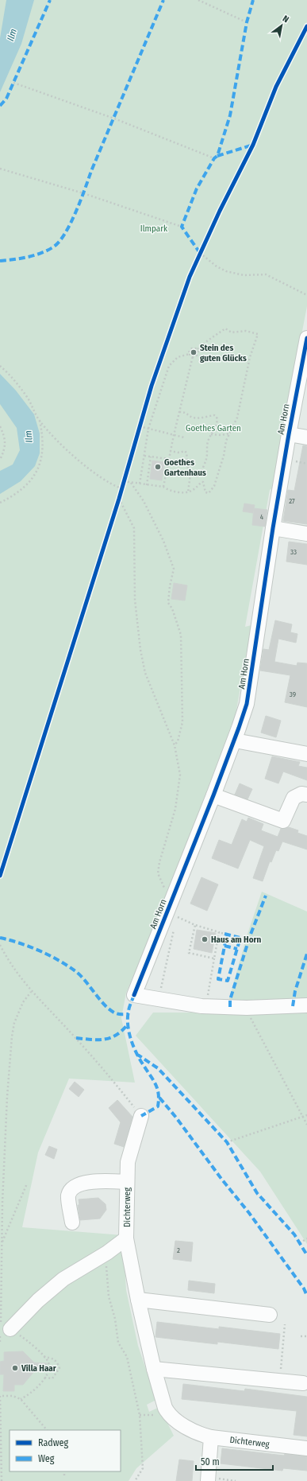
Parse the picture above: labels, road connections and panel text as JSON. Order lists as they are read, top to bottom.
{
  "streets": {
    "street": ["Am Horn", "Dichterweg"]
  },
  "water": ["Ilm"],
  "parks": ["Ilmpark", "Goethes Garten"],
  "places": [
    "Stein des guten Glücks",
    "Goethes Gartenhaus",
    "Haus am Horn",
    "Villa Haar"
  ],
  "house_numbers": [
    "27",
    "4",
    "33",
    "39",
    "2"
  ],
  "legend": ["Radweg", "Weg"],
  "scale_bar": "50 m",
  "north": "top right"
}
